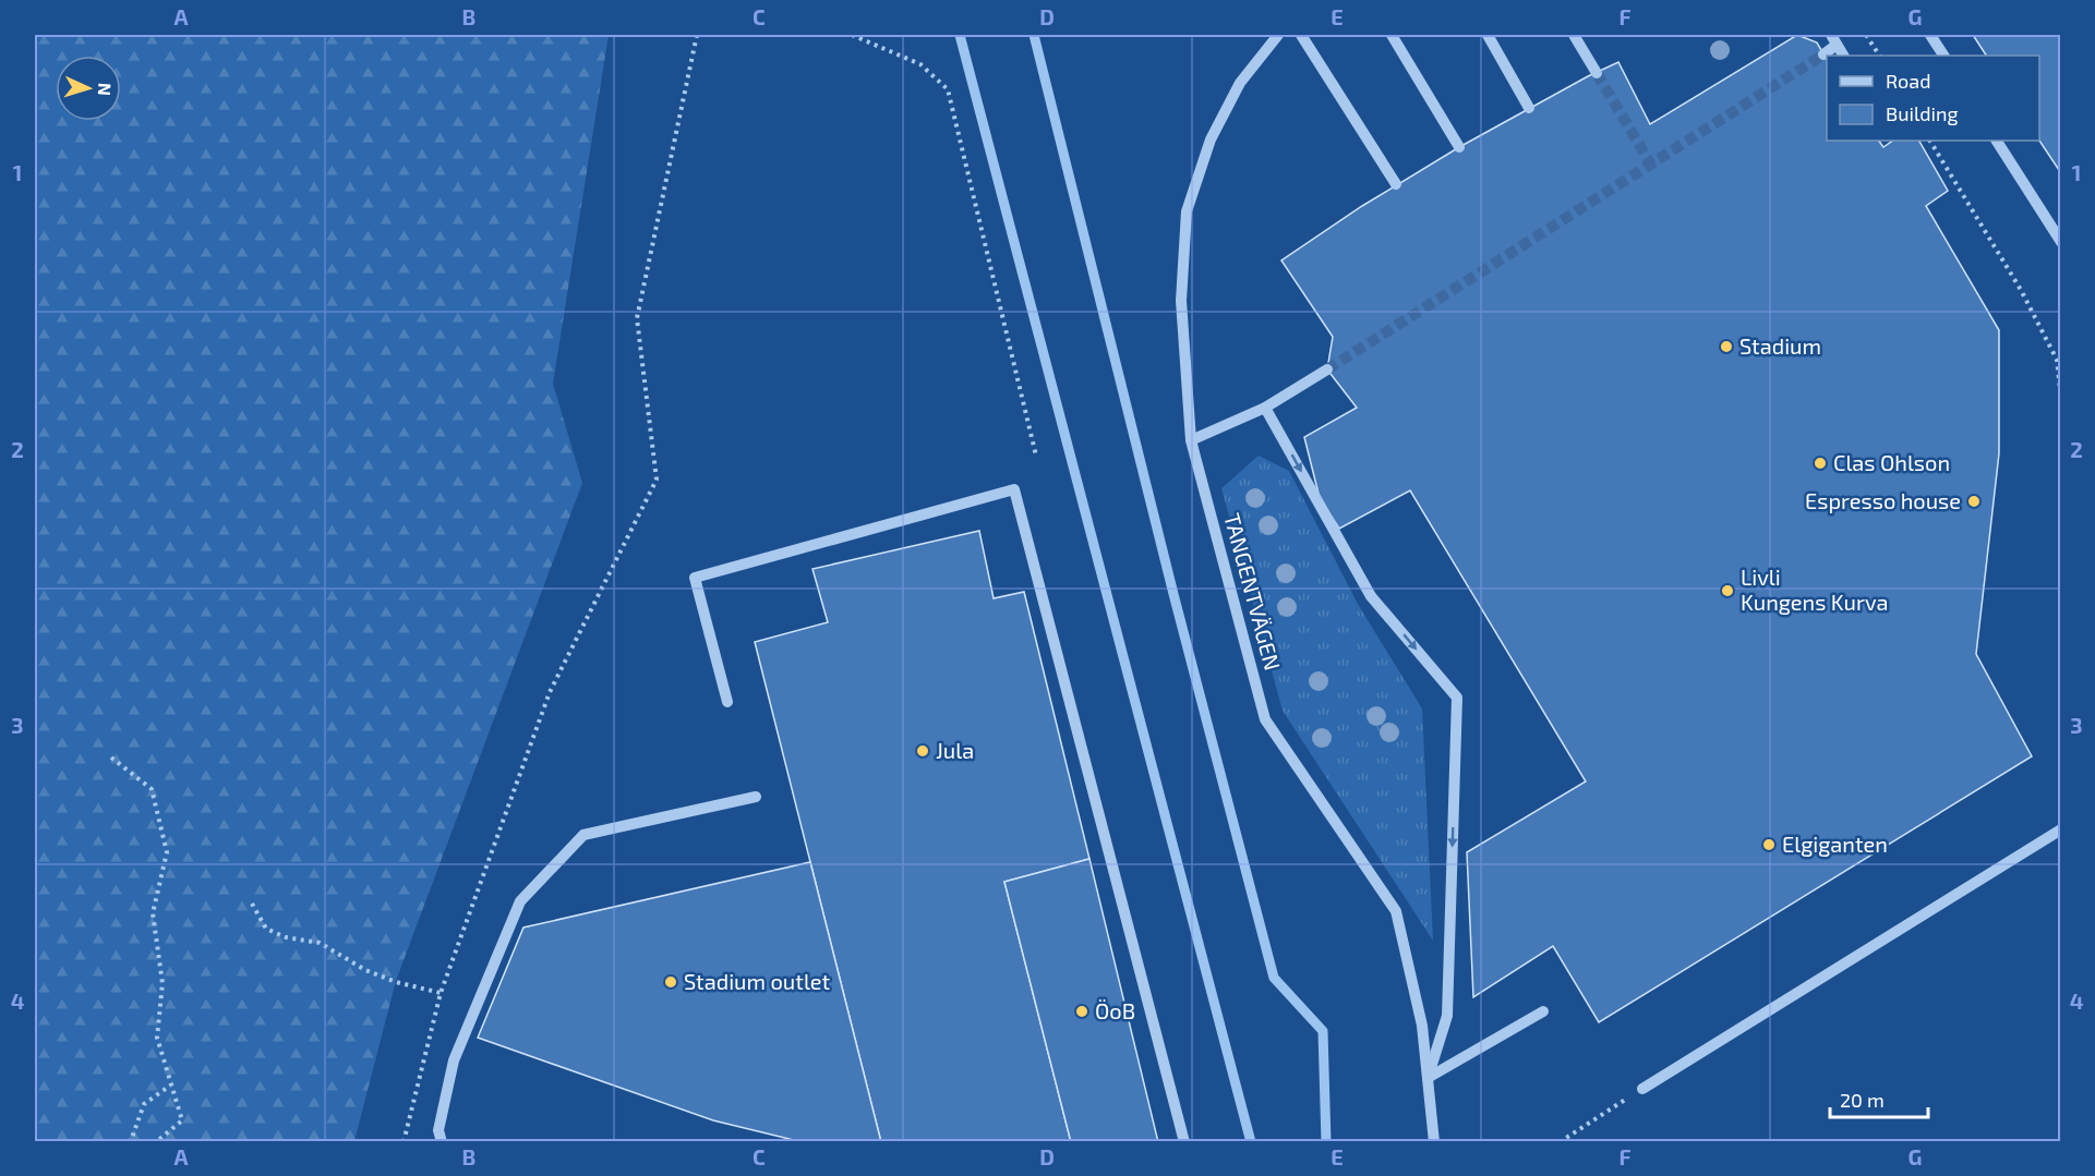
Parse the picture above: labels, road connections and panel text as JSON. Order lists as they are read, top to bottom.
{
  "streets": {
    "street": ["TANGENTVÄGEN"]
  },
  "places": [
    "Stadium",
    "Clas Ohlson",
    "Espresso house",
    "Livli Kungens Kurva",
    "Jula",
    "Elgiganten",
    "Stadium outlet",
    "ÖoB"
  ],
  "legend": ["Road", "Building"],
  "scale_bar": "20 m",
  "north": "right",
  "grid": {
    "columns": [
      "A",
      "B",
      "C",
      "D",
      "E",
      "F",
      "G"
    ],
    "rows": [
      "1",
      "2",
      "3",
      "4"
    ]
  }
}
